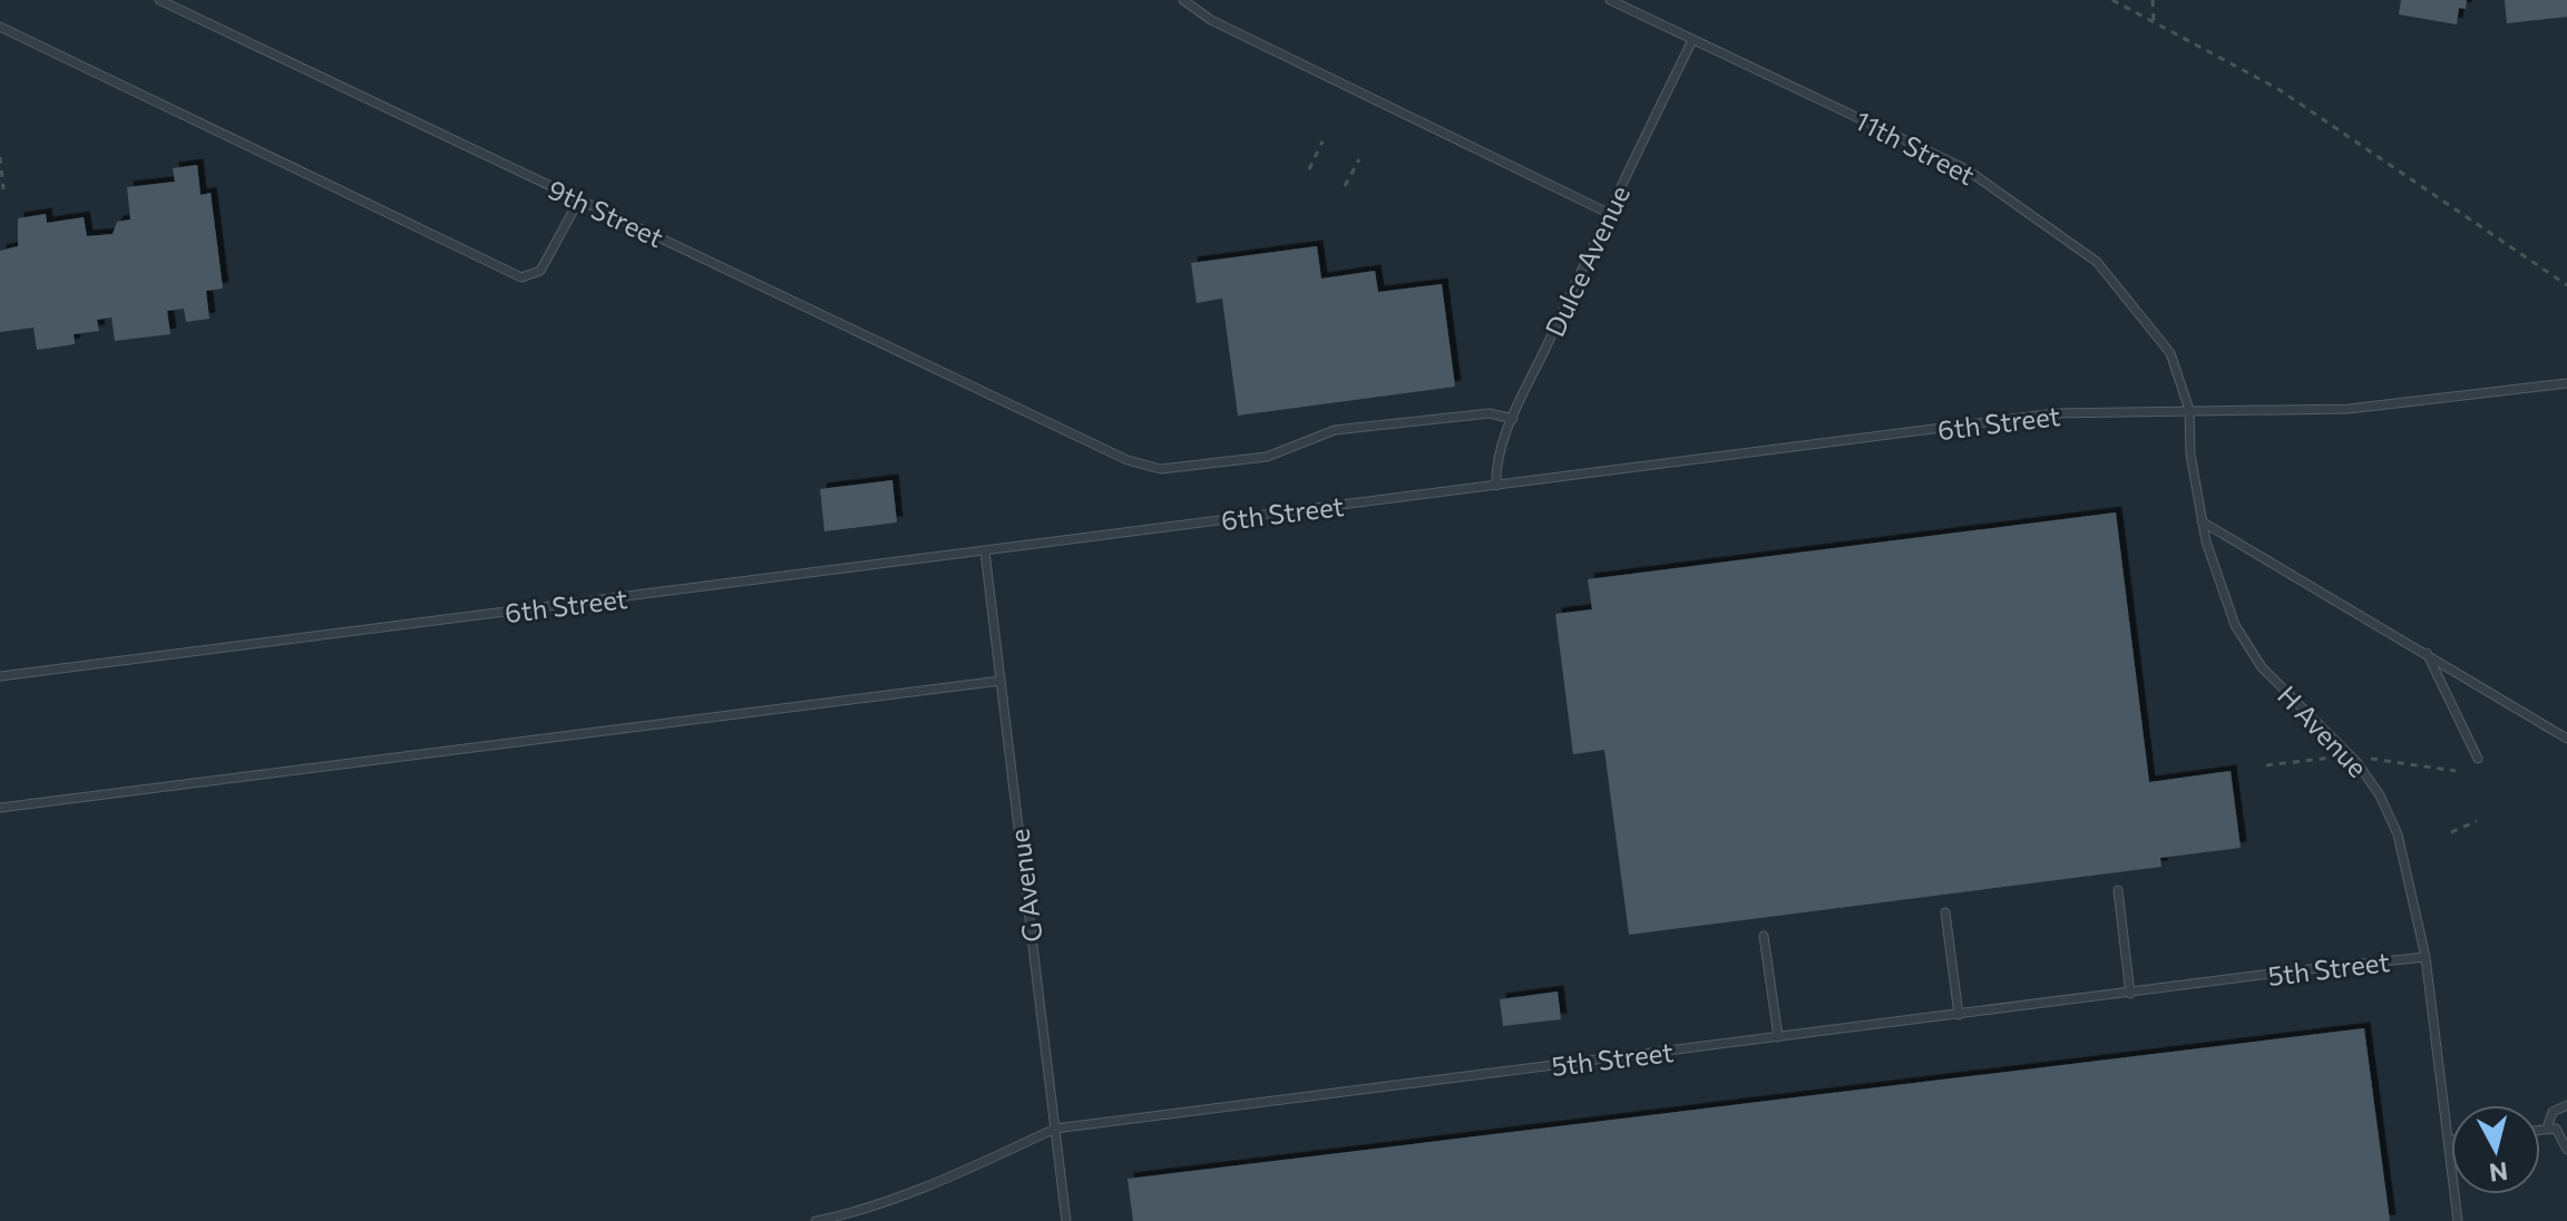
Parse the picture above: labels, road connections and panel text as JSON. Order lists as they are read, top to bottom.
{
  "streets": {
    "lane": [
      "11th Street",
      "9th Street",
      "Dulce Avenue",
      "6th Street",
      "H Avenue",
      "G Avenue",
      "5th Street"
    ]
  },
  "crossings": [
    ["11th Street", "Dulce Avenue"],
    ["11th Street", "6th Street"],
    ["11th Street", "H Avenue"],
    ["9th Street", "Dulce Avenue"],
    ["Dulce Avenue", "6th Street"],
    ["6th Street", "H Avenue"],
    ["6th Street", "G Avenue"],
    ["H Avenue", "5th Street"],
    ["G Avenue", "5th Street"]
  ],
  "north": "bottom"
}
